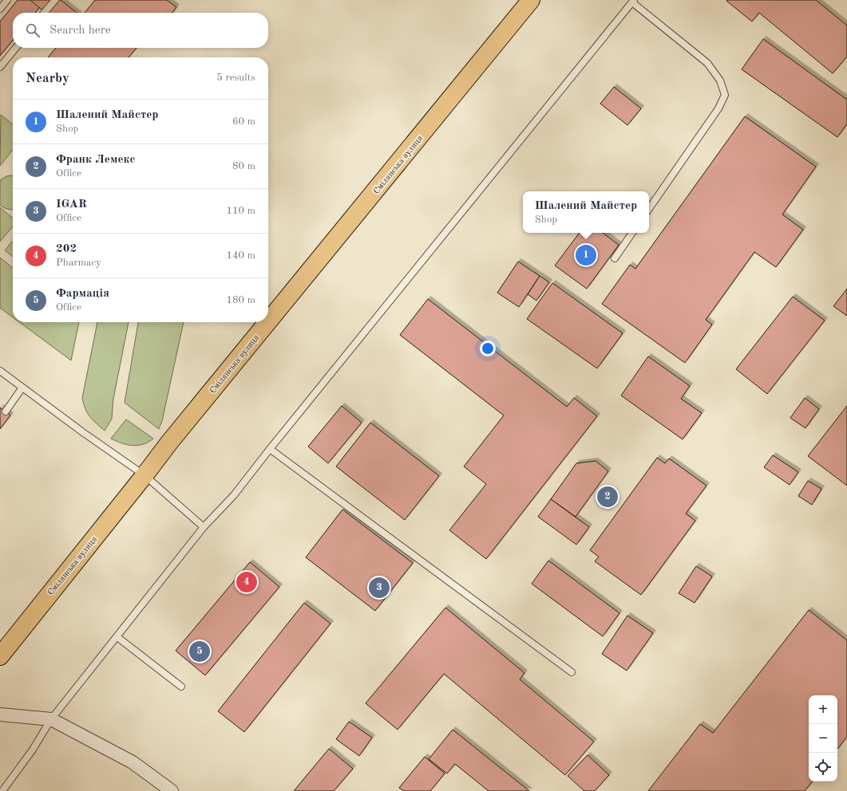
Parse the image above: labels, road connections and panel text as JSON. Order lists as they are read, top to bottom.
{
  "streets": {
    "main road": ["Смілянська вулиця"]
  },
  "page": {
    "search": "Search here",
    "heading": ["Nearby", "5 results"],
    "list": [
      {
        "mark": "1",
        "name": "Шалений Майстер",
        "note": "Shop",
        "value": "60 m"
      },
      {
        "mark": "2",
        "name": "Франк Лемекс",
        "note": "Office",
        "value": "80 m"
      },
      {
        "mark": "3",
        "name": "IGAR",
        "note": "Office",
        "value": "110 m"
      },
      {
        "mark": "4",
        "name": "202",
        "note": "Pharmacy",
        "value": "140 m"
      },
      {
        "mark": "5",
        "name": "Фармація",
        "note": "Office",
        "value": "180 m"
      }
    ],
    "popup": ["Шалений Майстер", "Shop"],
    "pins": [
      "1",
      "2",
      "4",
      "3",
      "5"
    ],
    "map_buttons": ["+", "−"]
  }
}
